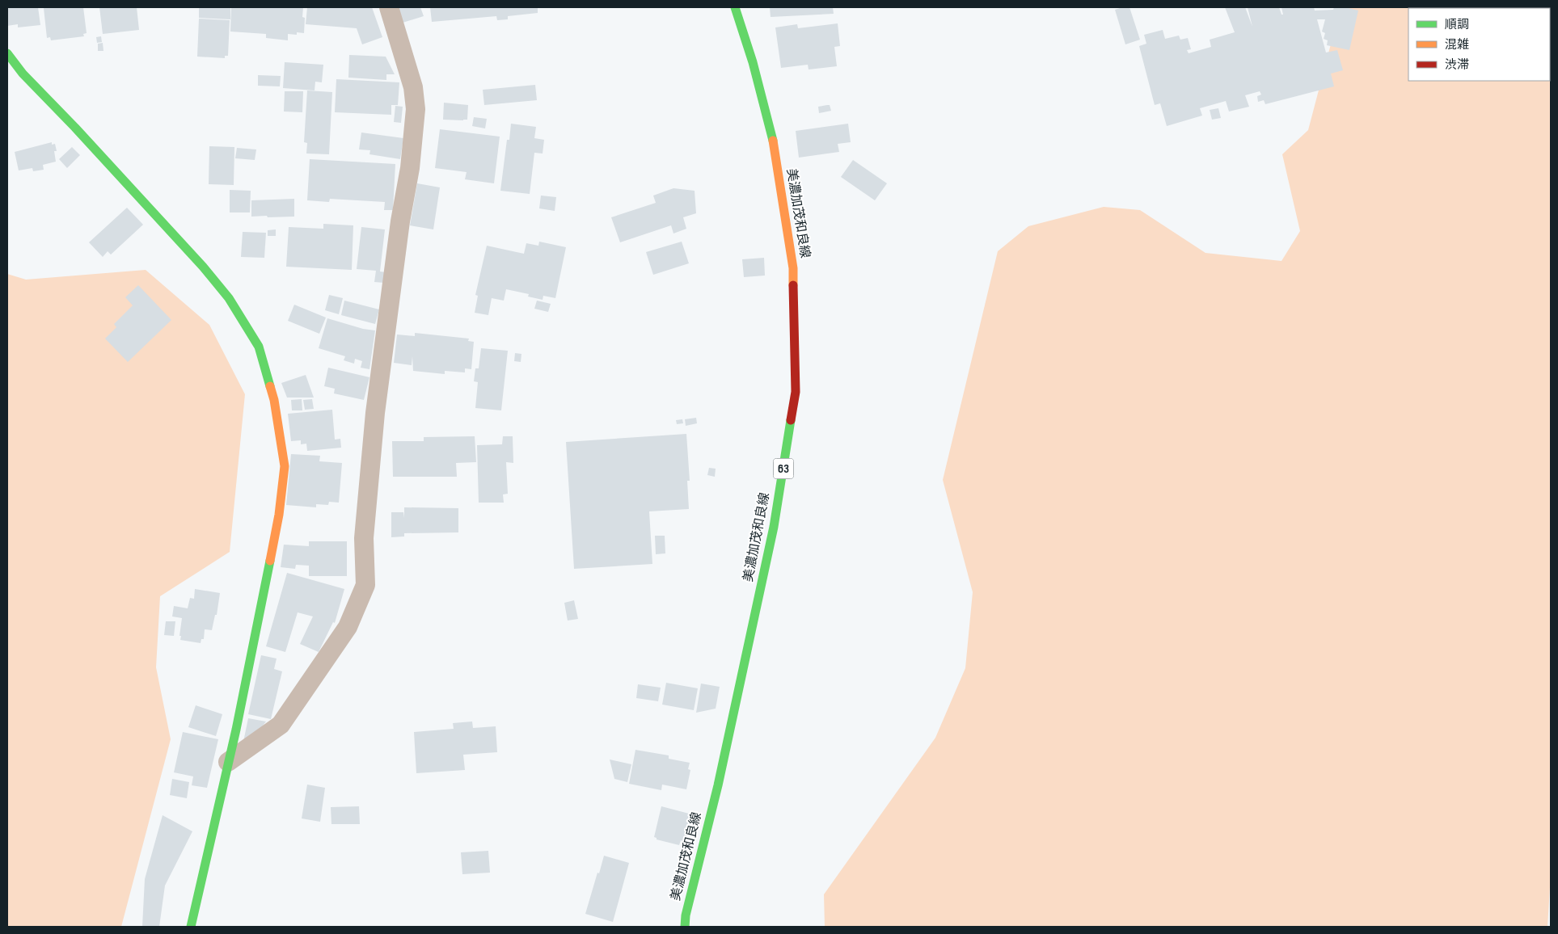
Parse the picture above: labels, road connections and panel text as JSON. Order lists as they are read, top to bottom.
{
  "streets": {
    "street": ["美濃加茂和良線", "63"]
  },
  "legend": ["順調", "混雑", "渋滞"]
}
